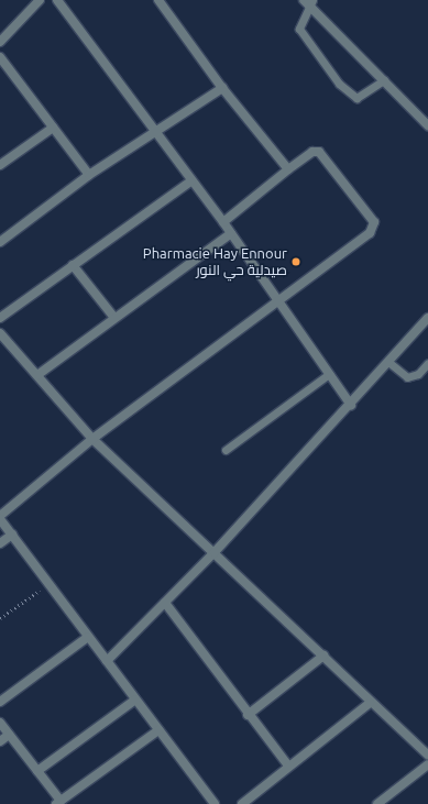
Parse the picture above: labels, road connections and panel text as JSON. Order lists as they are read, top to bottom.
{
  "places": ["Pharmacie Hay Ennour صيدلية حي النور"]
}
